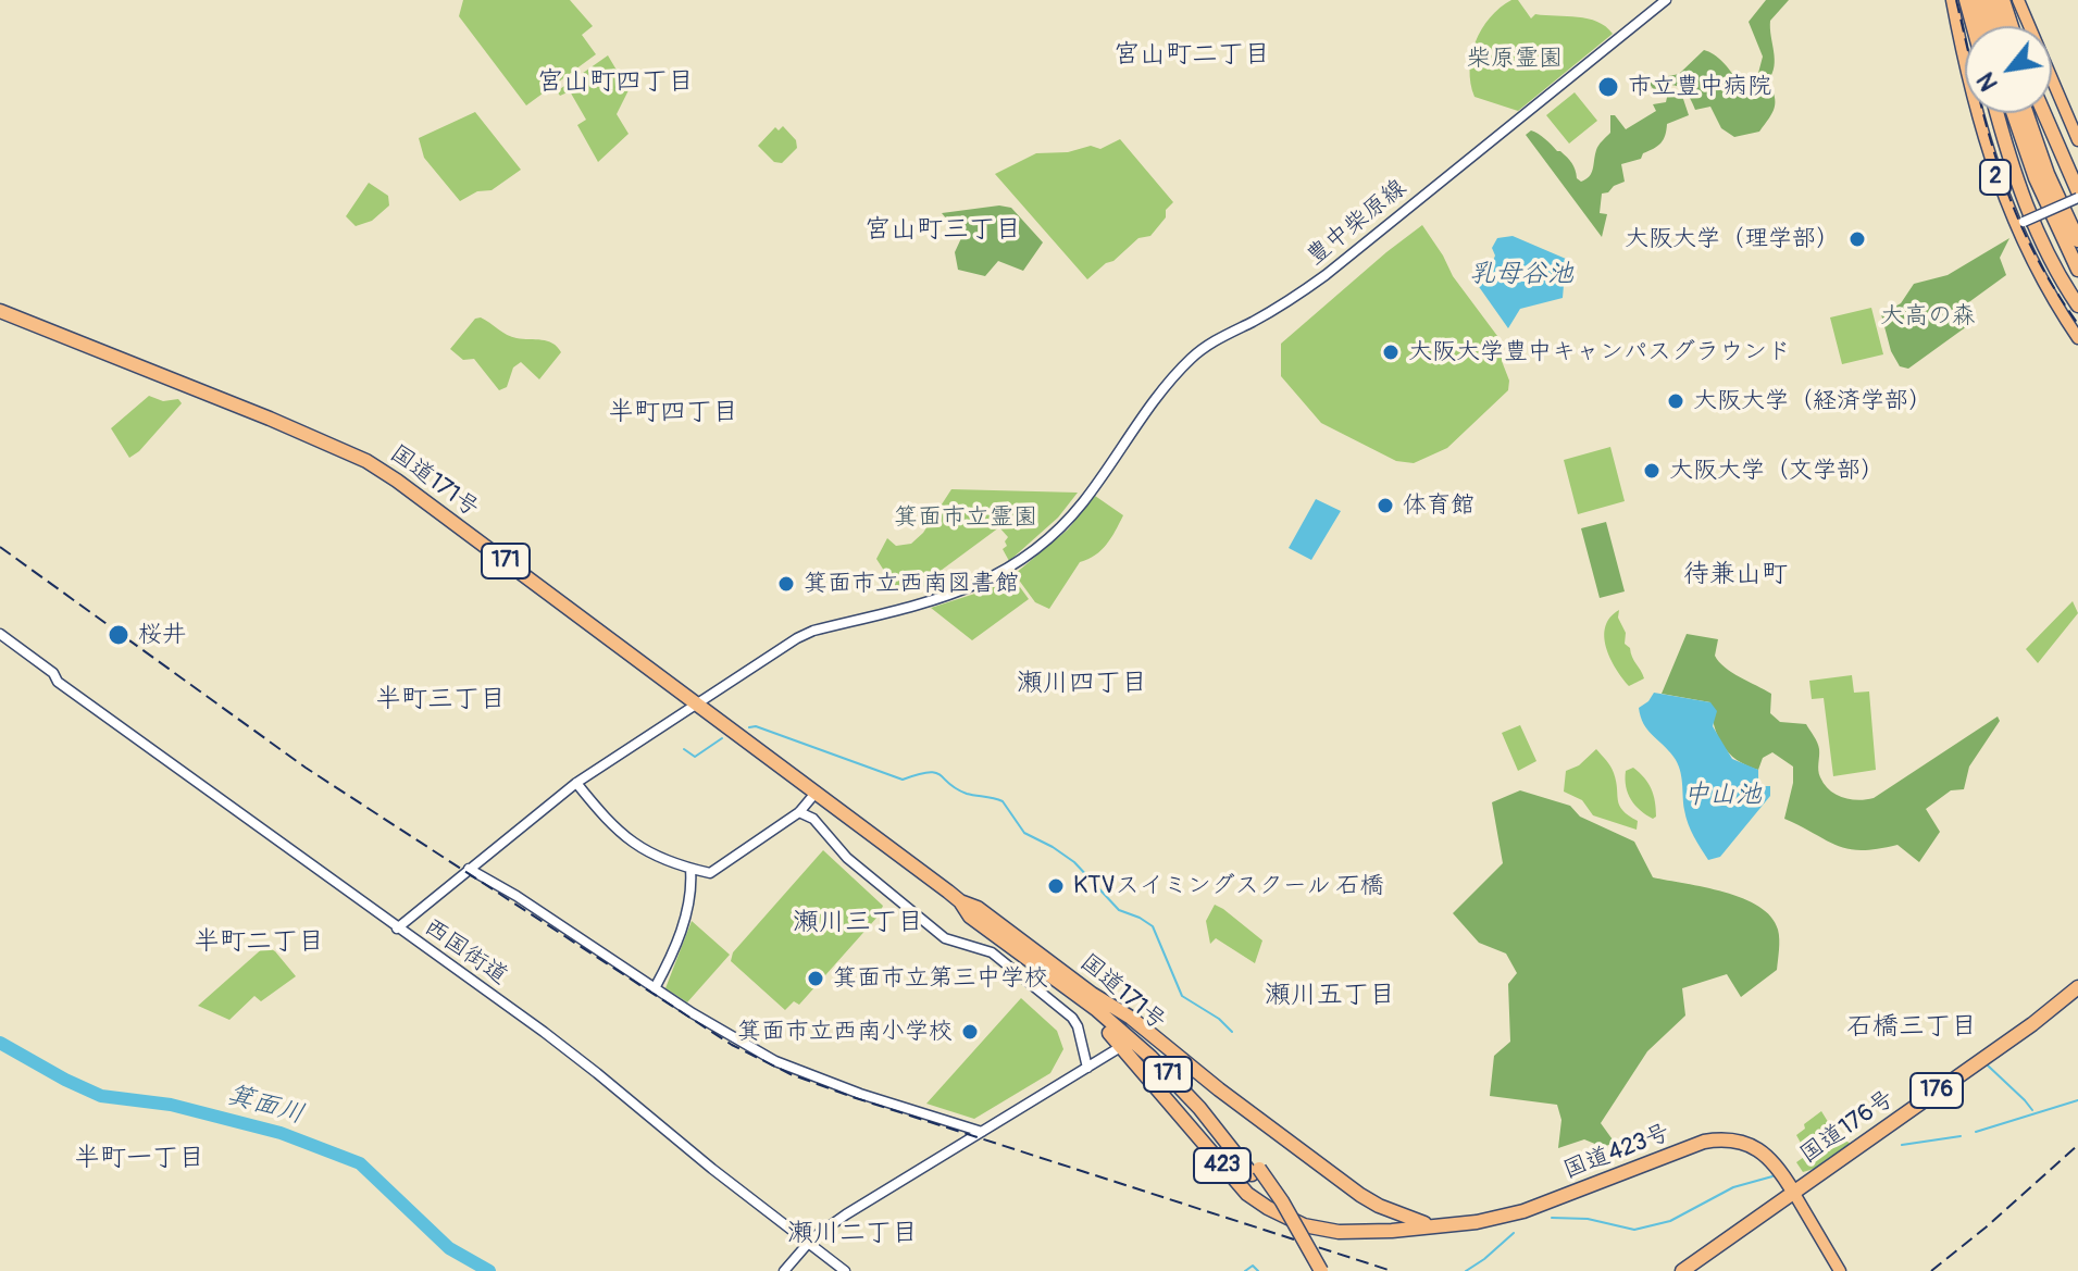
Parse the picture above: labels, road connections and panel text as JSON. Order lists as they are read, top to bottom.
{
  "streets": {
    "highway": [
      "国道171号",
      "171",
      "176",
      "国道176号",
      "国道423号",
      "423"
    ],
    "main road": ["2"],
    "street": ["豊中柴原線", "西国街道"]
  },
  "crossings": [
    ["豊中柴原線", "国道171号"],
    ["豊中柴原線", "西国街道"],
    ["国道171号", "423"],
    ["国道176号", "国道423号"],
    ["国道423号", "423"]
  ],
  "districts": [
    "宮山町二丁目",
    "宮山町四丁目",
    "宮山町三丁目",
    "半町四丁目",
    "待兼山町",
    "瀬川四丁目",
    "半町三丁目",
    "瀬川三丁目",
    "半町二丁目",
    "瀬川五丁目",
    "石橋三丁目",
    "半町一丁目",
    "瀬川二丁目"
  ],
  "water": ["乳母谷池", "中山池", "箕面川"],
  "parks": ["柴原霊園", "大高の森", "箕面市立霊園"],
  "places": [
    "市立豊中病院",
    "大阪大学（理学部）",
    "大阪大学豊中キャンパスグラウンド",
    "大阪大学（経済学部）",
    "大阪大学（文学部）",
    "体育館",
    "箕面市立西南図書館",
    "桜井",
    "KTVスイミングスクール 石橋",
    "箕面市立第三中学校",
    "箕面市立西南小学校"
  ],
  "north": "bottom left"
}
